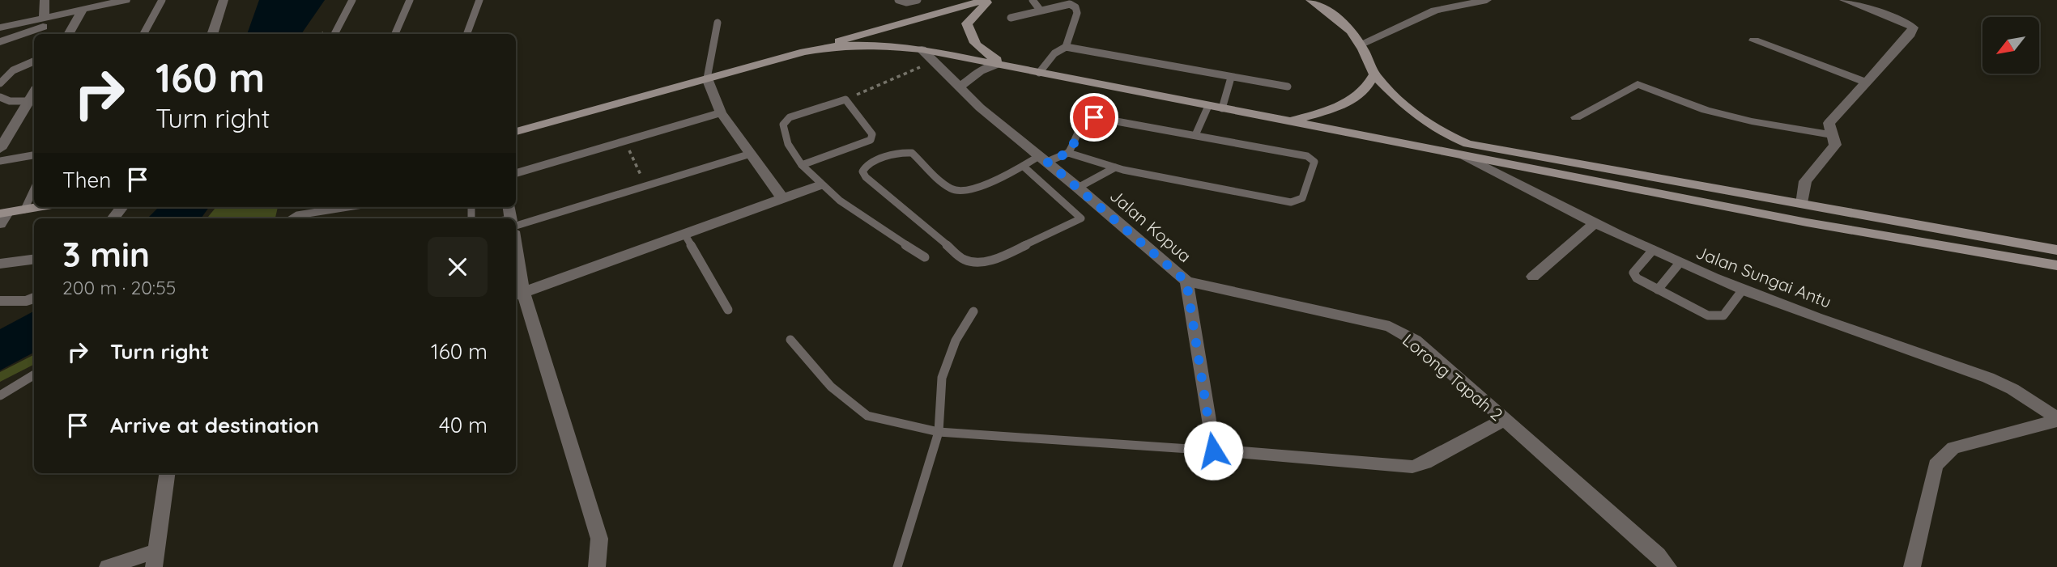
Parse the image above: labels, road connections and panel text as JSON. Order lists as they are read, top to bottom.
{
  "streets": {
    "street": ["Jalan Kopua", "Jalan Sungai Antu", "Lorong Tapah 2"]
  },
  "crossings": [
    ["Jalan Kopua", "Lorong Tapah 2"]
  ],
  "north": "bottom left",
  "page": {
    "turn": ["160 m", "Turn right"],
    "then": "Then",
    "heading": ["3 min", "200 m · 20:55"],
    "list": [
      {
        "name": "Turn right",
        "value": "160 m"
      },
      {
        "name": "Arrive at destination",
        "value": "40 m"
      }
    ]
  }
}
